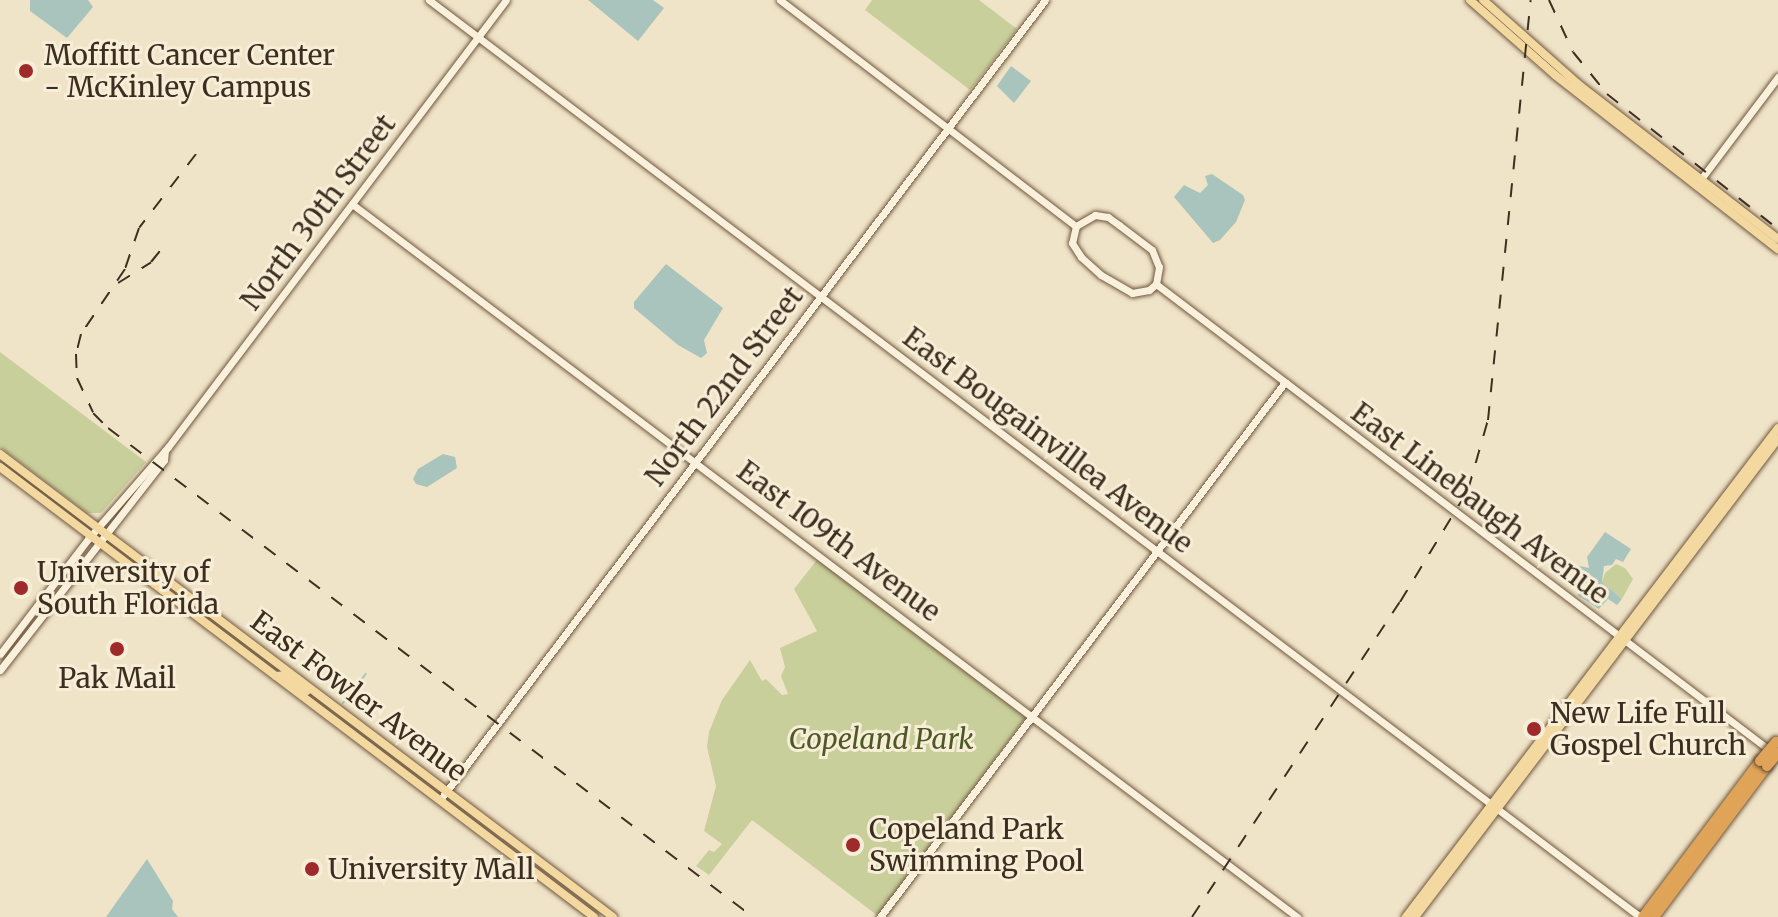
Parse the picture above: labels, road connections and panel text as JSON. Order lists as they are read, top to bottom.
{
  "streets": {
    "main road": ["East Fowler Avenue"],
    "street": [
      "North 30th Street",
      "North 22nd Street",
      "East Bougainvillea Avenue",
      "East Linebaugh Avenue",
      "East 109th Avenue"
    ]
  },
  "crossings": [
    ["North 30th Street", "East Bougainvillea Avenue"],
    ["North 30th Street", "East 109th Avenue"],
    ["North 30th Street", "East Fowler Avenue"],
    ["North 22nd Street", "East Bougainvillea Avenue"],
    ["North 22nd Street", "East 109th Avenue"],
    ["North 22nd Street", "East Fowler Avenue"]
  ],
  "parks": ["Copeland Park"],
  "places": [
    "Moffitt Cancer Center - McKinley Campus",
    "University of South Florida",
    "Pak Mail",
    "New Life Full Gospel Church",
    "Copeland Park Swimming Pool",
    "University Mall"
  ]
}
